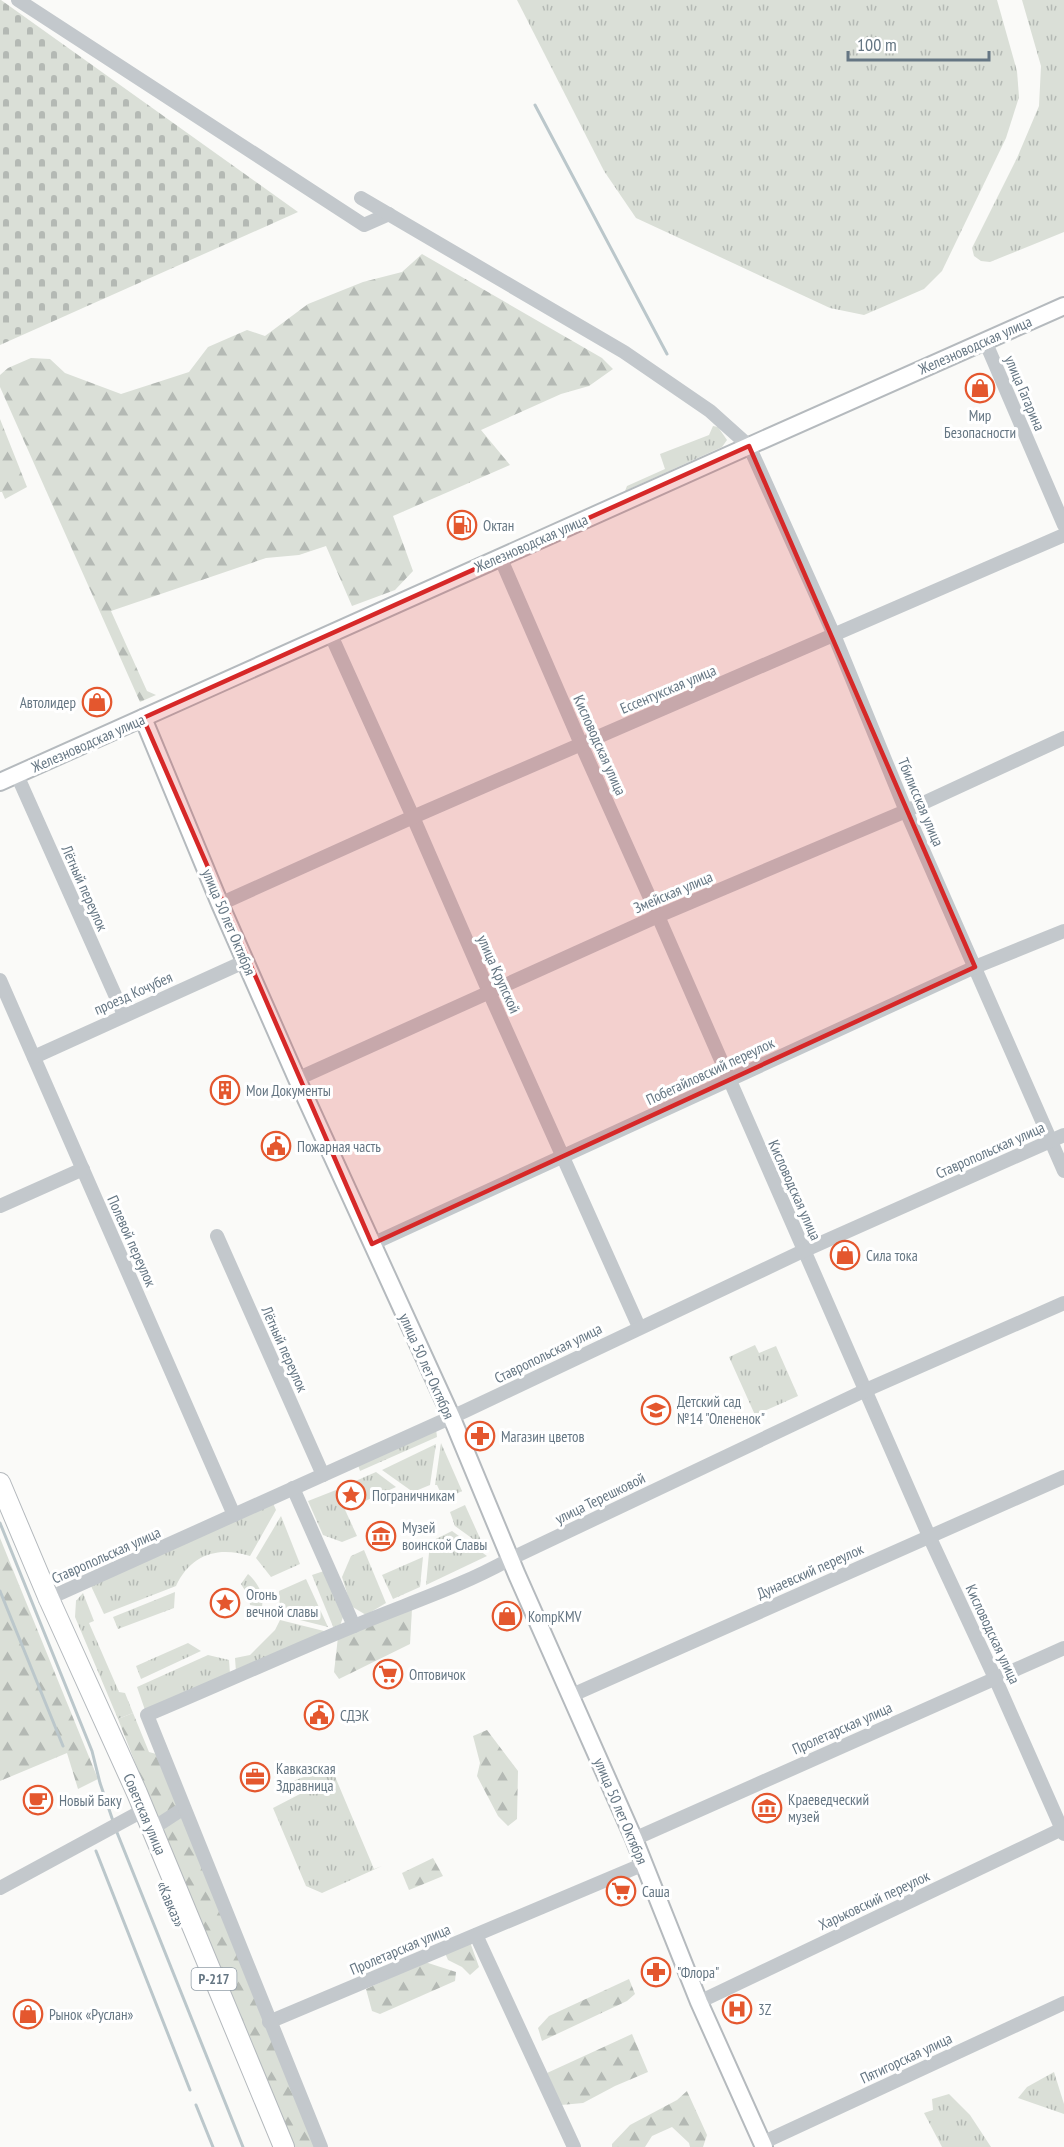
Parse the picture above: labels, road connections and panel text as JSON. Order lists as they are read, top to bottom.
{
  "streets": {
    "highway": ["Советская улица", "«Кавказ»", "Р-217"],
    "main road": ["Железноводская улица", "улица 50 лет Октября"],
    "street": [
      "улица Гагарина",
      "Ессентукская улица",
      "Кисловодская улица",
      "Тбилисская улица",
      "Лётный переулок",
      "Змейская улица",
      "улица Крупской",
      "проезд Кочубея",
      "Побегайловский переулок",
      "Ставропольская улица",
      "Полевой переулок",
      "улица Терешковой",
      "Дунаевский переулок",
      "Пролетарская улица",
      "Харьковский переулок",
      "Пятигорская улица"
    ]
  },
  "crossings": [
    ["Железноводская улица", "улица Гагарина"],
    ["Железноводская улица", "Кисловодская улица"],
    ["Железноводская улица", "Тбилисская улица"],
    ["Железноводская улица", "Лётный переулок"],
    ["Железноводская улица", "улица 50 лет Октября"],
    ["Железноводская улица", "улица Крупской"],
    ["Ессентукская улица", "Кисловодская улица"],
    ["Ессентукская улица", "Тбилисская улица"],
    ["Ессентукская улица", "улица 50 лет Октября"],
    ["Ессентукская улица", "улица Крупской"],
    ["Кисловодская улица", "Змейская улица"],
    ["Кисловодская улица", "Побегайловский переулок"],
    ["Кисловодская улица", "Ставропольская улица"],
    ["Кисловодская улица", "улица Терешковой"],
    ["Кисловодская улица", "Дунаевский переулок"],
    ["Кисловодская улица", "Пролетарская улица"],
    ["Кисловодская улица", "Харьковский переулок"],
    ["Тбилисская улица", "Змейская улица"],
    ["Тбилисская улица", "Побегайловский переулок"],
    ["Тбилисская улица", "Ставропольская улица"],
    ["Лётный переулок", "проезд Кочубея"],
    ["Лётный переулок", "Ставропольская улица"],
    ["Змейская улица", "улица 50 лет Октября"],
    ["Змейская улица", "улица Крупской"],
    ["улица 50 лет Октября", "проезд Кочубея"],
    ["улица 50 лет Октября", "Побегайловский переулок"],
    ["улица 50 лет Октября", "Ставропольская улица"],
    ["улица 50 лет Октября", "улица Терешковой"],
    ["улица 50 лет Октября", "Дунаевский переулок"],
    ["улица 50 лет Октября", "Пролетарская улица"],
    ["улица 50 лет Октября", "Харьковский переулок"],
    ["улица 50 лет Октября", "Пятигорская улица"],
    ["улица Крупской", "Побегайловский переулок"],
    ["улица Крупской", "Ставропольская улица"],
    ["проезд Кочубея", "Полевой переулок"],
    ["Ставропольская улица", "Полевой переулок"],
    ["Ставропольская улица", "Советская улица"],
    ["Ставропольская улица", "Р-217"],
    ["Советская улица", "«Кавказ»"],
    ["Советская улица", "Р-217"]
  ],
  "places": {
    "shop": [
      "Мир Безопасности",
      "Автолидер",
      "Сила тока",
      "KompKMV",
      "Рынок «Руслан»"
    ],
    "fuel station": ["Октан"],
    "building": ["Мои Документы"],
    "public building": ["Пожарная часть", "СДЭК"],
    "school or university": ["Детский сад №14 \"Олененок\""],
    "pharmacy": ["Магазин цветов", "\"Флора\""],
    "place": ["Пограничникам", "Огонь вечной славы"],
    "museum": ["Музей воинской Славы", "Краеведческий музей"],
    "supermarket": ["Оптовичок", "Саша"],
    "office": ["Кавказская Здравница"],
    "cafe": ["Новый Баку"],
    "hospital": ["3Z"]
  },
  "scale_bar": "100 m"
}
